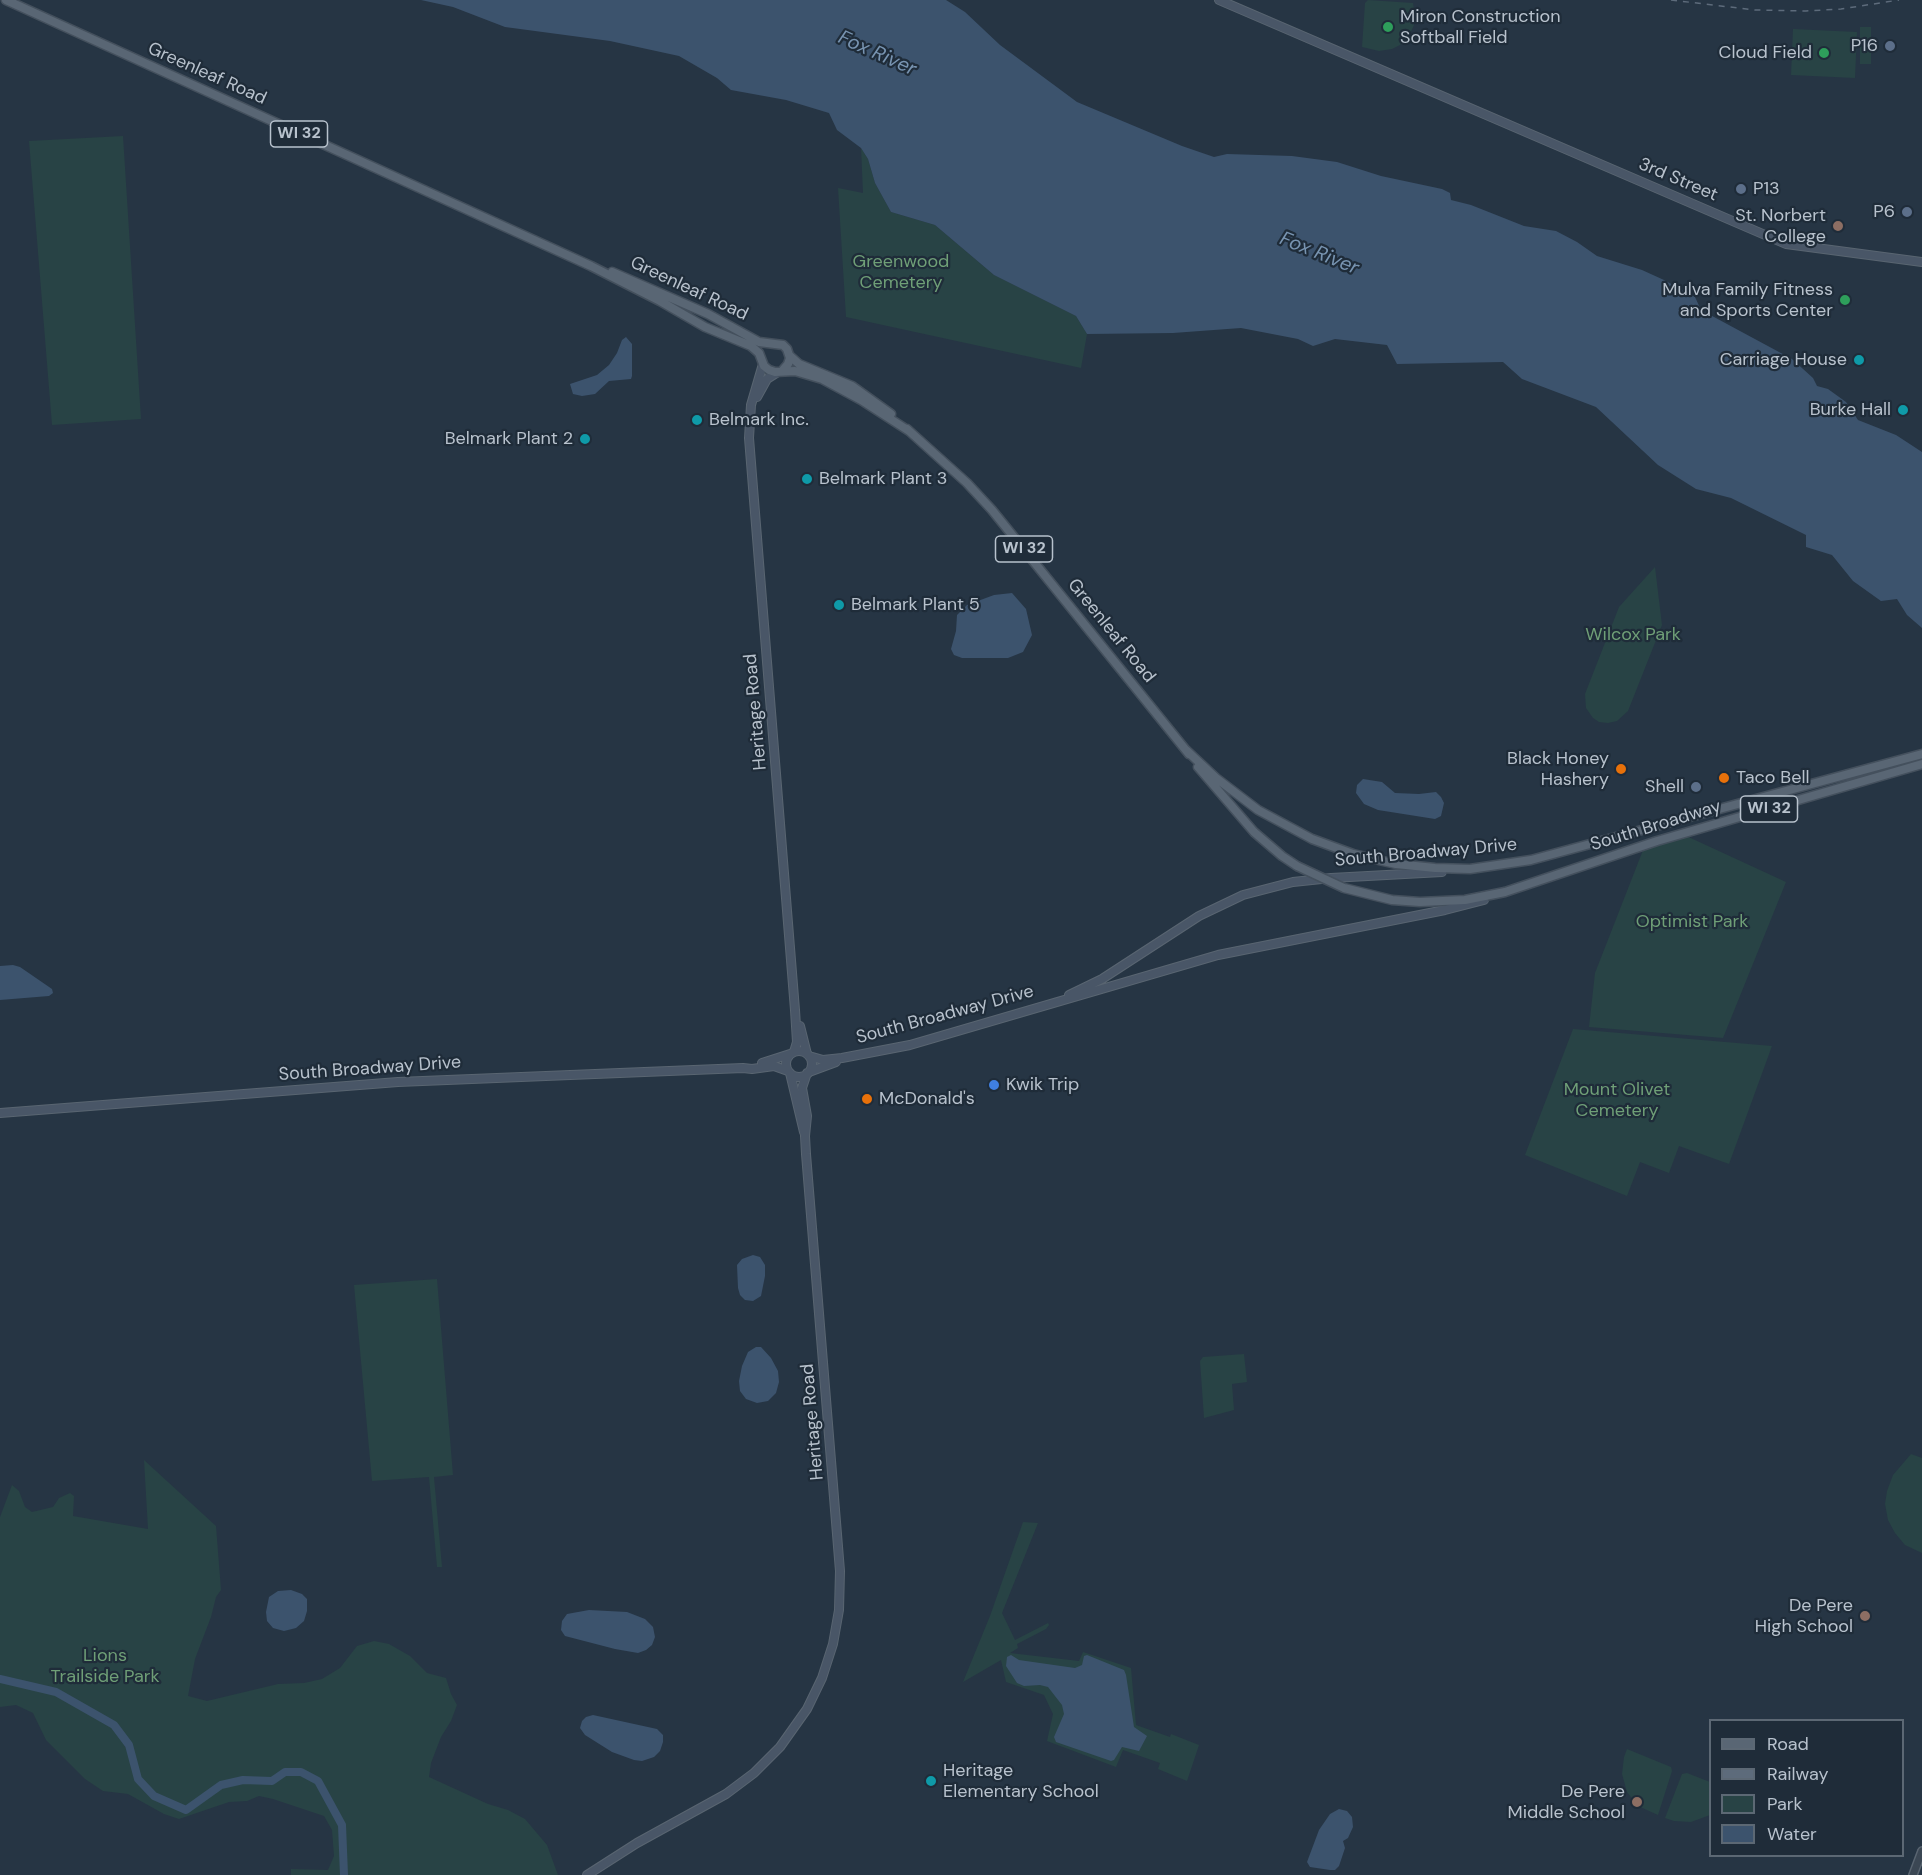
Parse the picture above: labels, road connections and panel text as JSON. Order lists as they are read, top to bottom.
{
  "streets": {
    "main road": [
      "Greenleaf Road",
      "WI 32",
      "3rd Street",
      "Heritage Road",
      "South Broadway",
      "South Broadway Drive"
    ]
  },
  "crossings": [
    ["Greenleaf Road", "WI 32"],
    ["Greenleaf Road", "Heritage Road"],
    ["WI 32", "Heritage Road"],
    ["WI 32", "South Broadway"],
    ["WI 32", "South Broadway Drive"],
    ["Heritage Road", "South Broadway Drive"],
    ["South Broadway", "South Broadway Drive"]
  ],
  "water": ["Fox River"],
  "parks": [
    "Greenwood Cemetery",
    "Wilcox Park",
    "Optimist Park",
    "Mount Olivet Cemetery",
    "Lions Trailside Park"
  ],
  "places": [
    "Miron Construction Softball Field",
    "P16",
    "Cloud Field",
    "P13",
    "P6",
    "St. Norbert College",
    "Mulva Family Fitness and Sports Center",
    "Carriage House",
    "Burke Hall",
    "Belmark Inc.",
    "Belmark Plant 2",
    "Belmark Plant 3",
    "Belmark Plant 5",
    "Black Honey Hashery",
    "Taco Bell",
    "Shell",
    "Kwik Trip",
    "McDonald's",
    "De Pere High School",
    "Heritage Elementary School",
    "De Pere Middle School"
  ],
  "legend": [
    "Road",
    "Railway",
    "Park",
    "Water"
  ]
}
